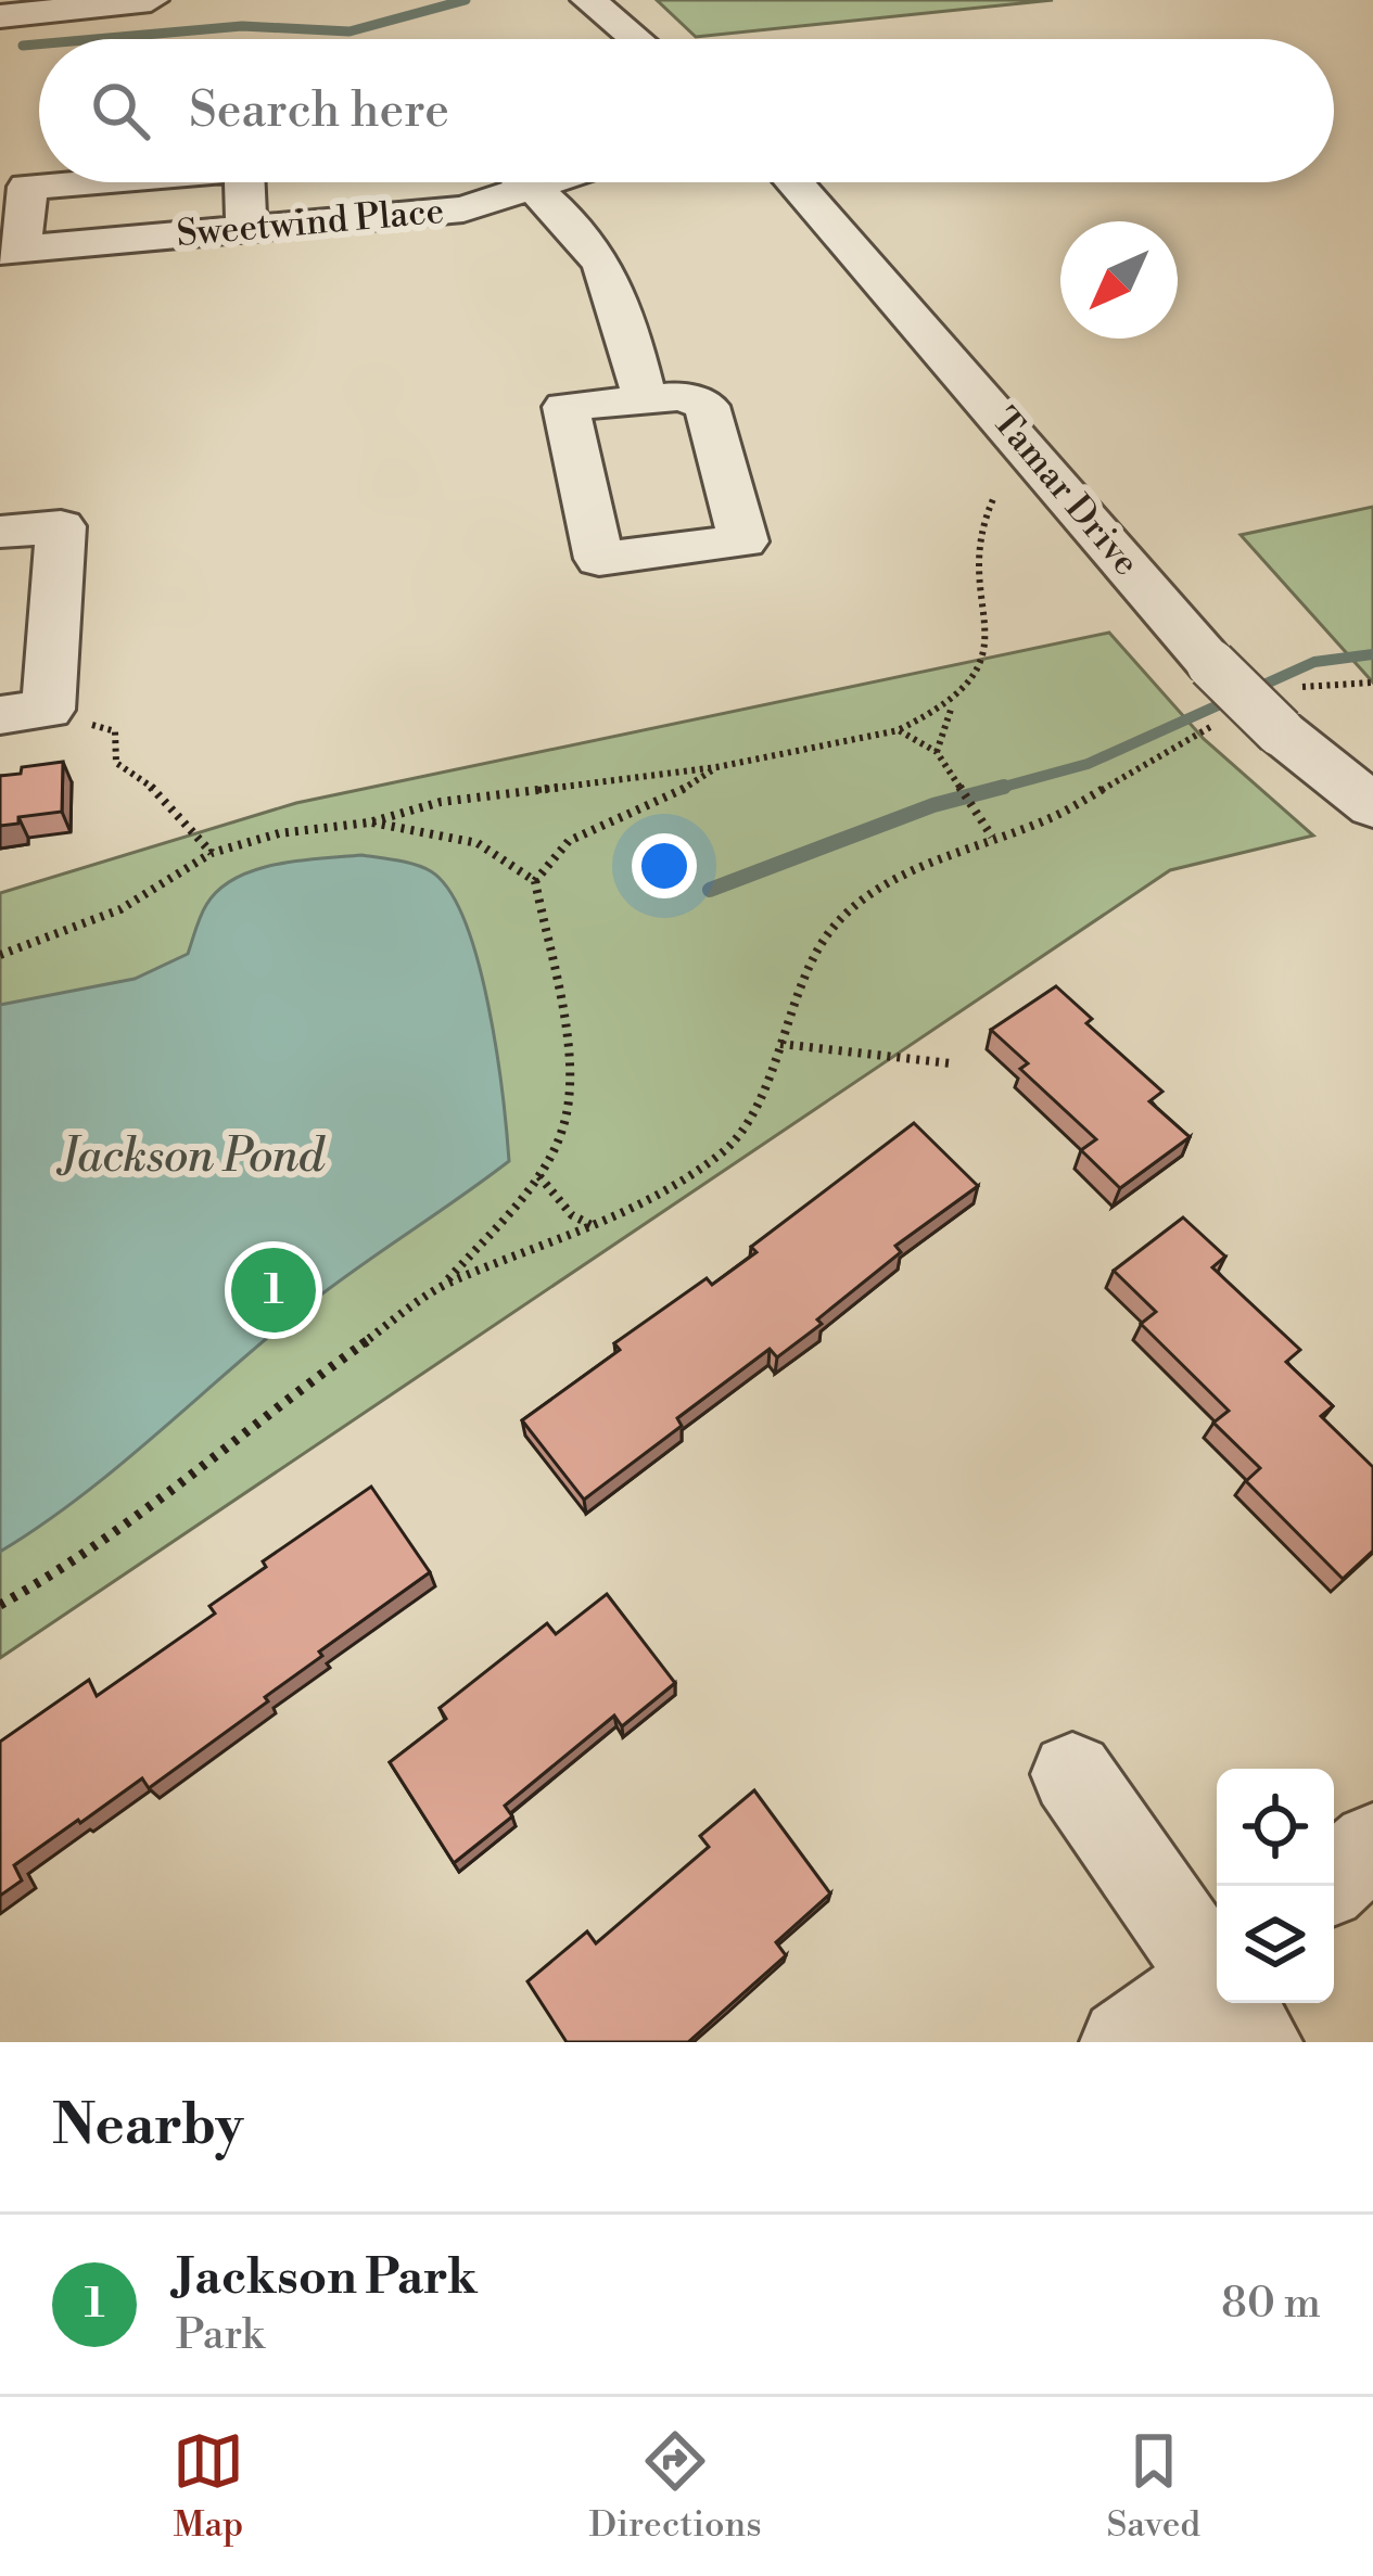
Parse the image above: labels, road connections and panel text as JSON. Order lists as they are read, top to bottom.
{
  "streets": {
    "street": ["Sweetwind Place", "Tamar Drive"]
  },
  "water": ["Jackson Pond"],
  "north": "bottom left",
  "page": {
    "search": "Search here",
    "pins": "1",
    "heading": "Nearby",
    "list": [
      {
        "mark": "1",
        "name": "Jackson Park",
        "note": "Park",
        "value": "80 m"
      }
    ],
    "nav": ["Map", "Directions", "Saved"]
  }
}
